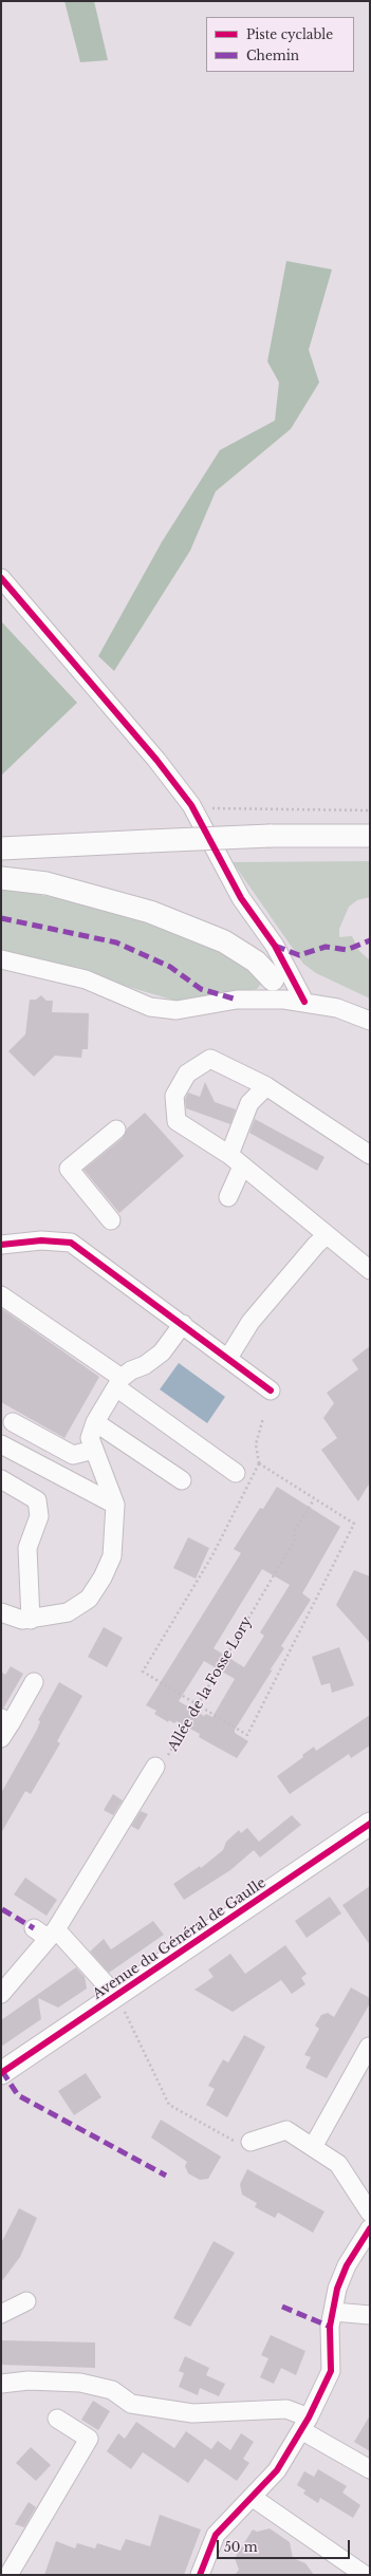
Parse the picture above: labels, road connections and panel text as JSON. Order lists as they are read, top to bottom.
{
  "streets": {
    "main road": ["Avenue du Général de Gaulle"],
    "path": ["Allée de la Fosse Lory"]
  },
  "legend": ["Piste cyclable", "Chemin"],
  "scale_bar": "50 m"
}
